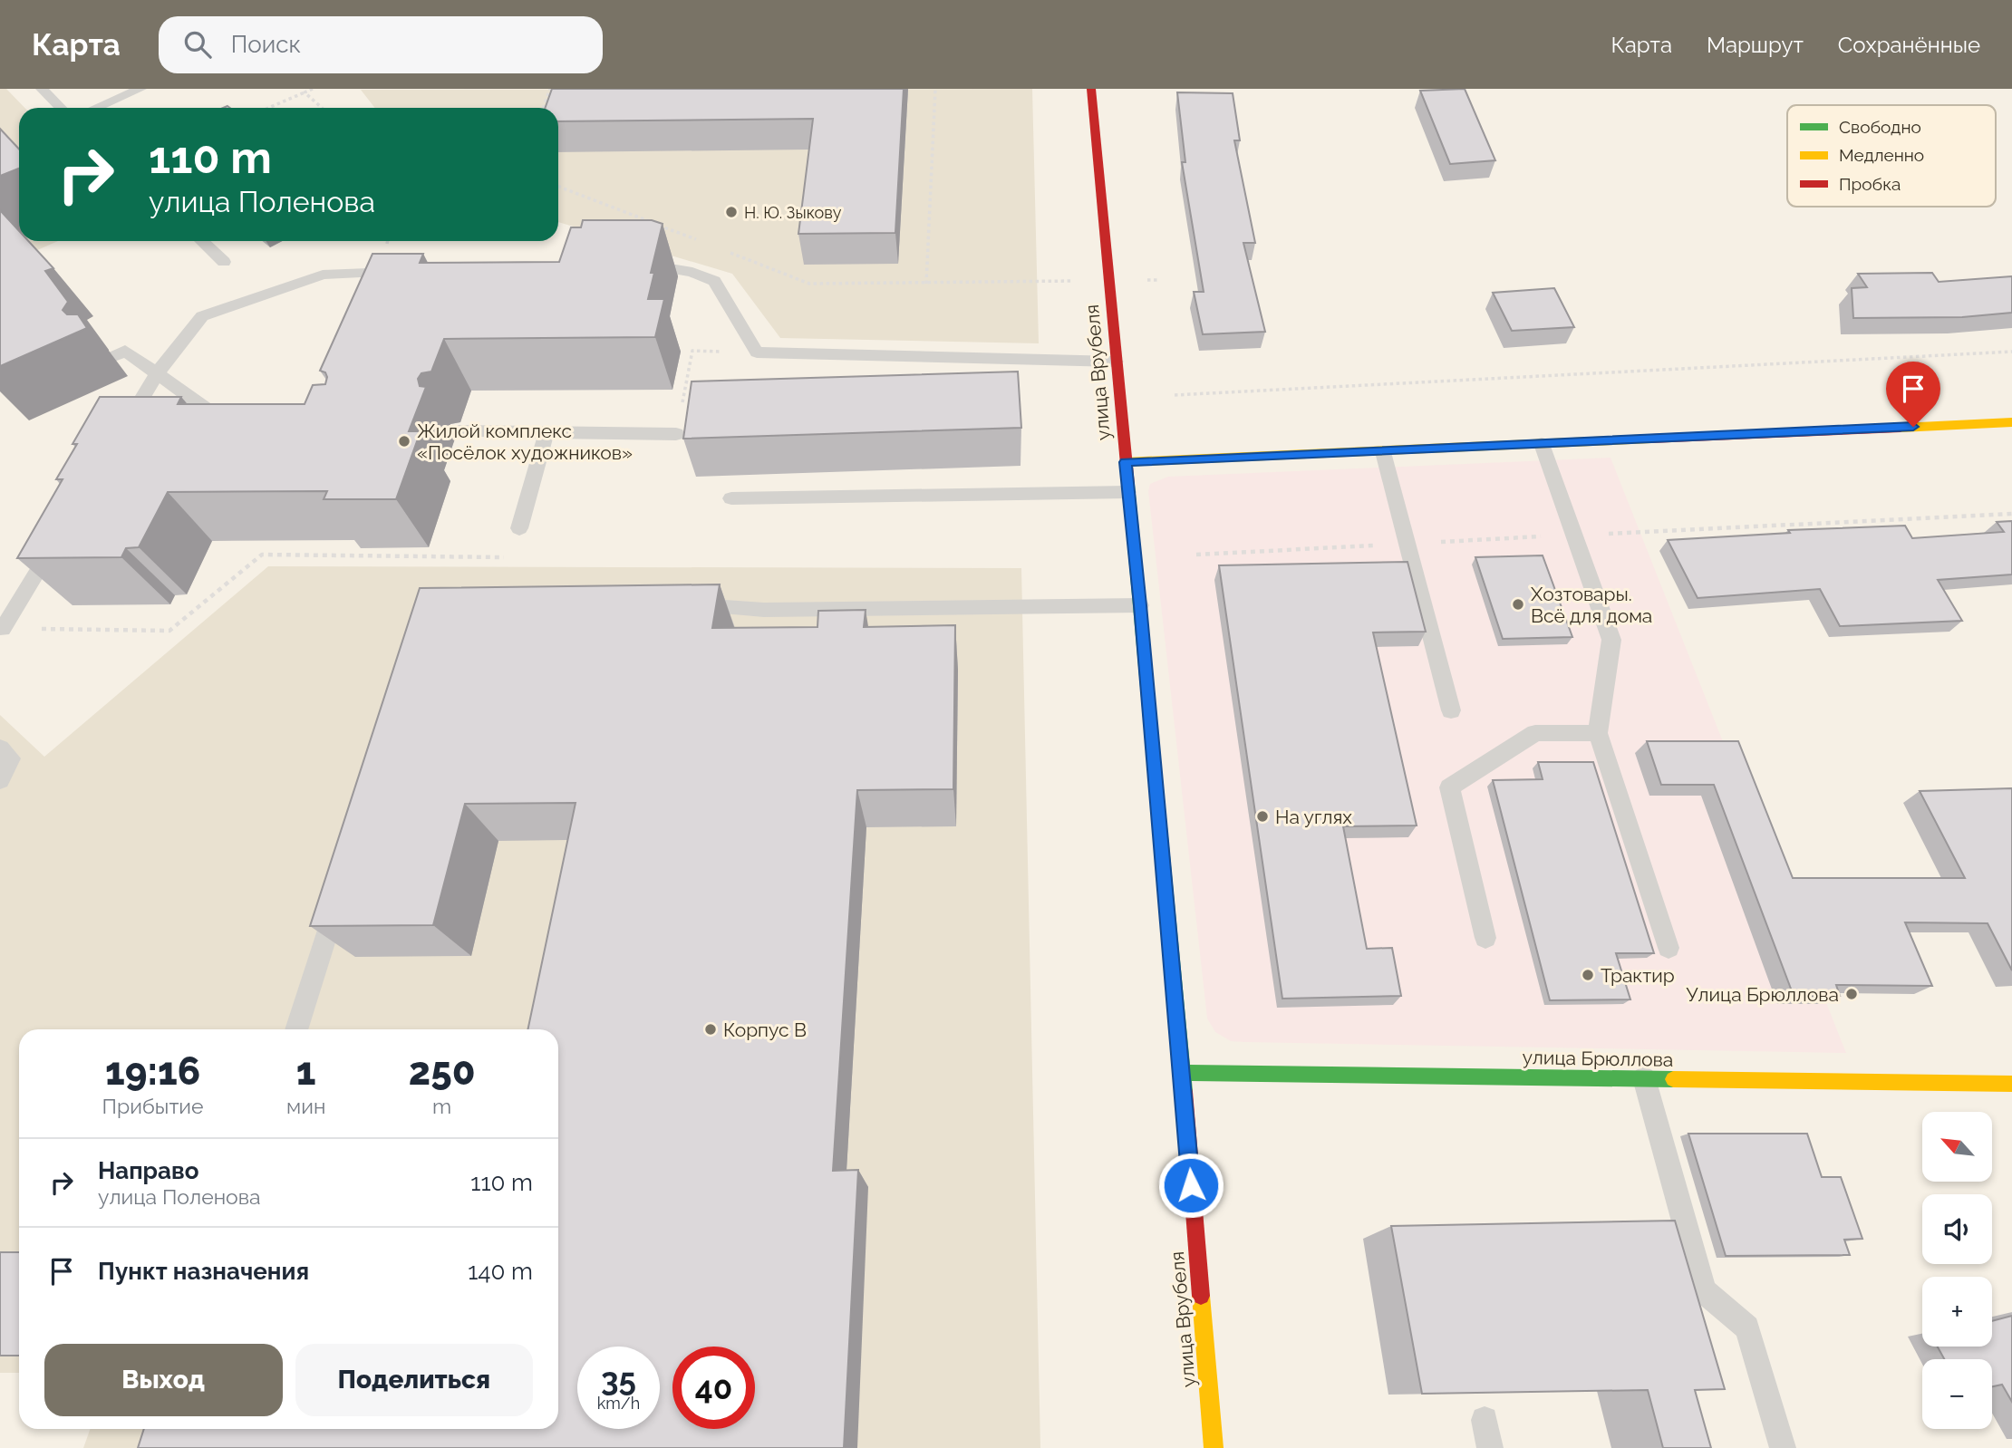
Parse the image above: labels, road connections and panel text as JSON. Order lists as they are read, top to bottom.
{
  "streets": {
    "street": ["улица Врубеля", "улица Брюллова"]
  },
  "crossings": [
    ["улица Врубеля", "улица Брюллова"]
  ],
  "places": [
    "Н. Ю. Зыкову",
    "Жилой комплекс «Посёлок художников»",
    "Хозтовары. Всё для дома",
    "На углях",
    "Трактир",
    "Улица Брюллова",
    "Корпус В"
  ],
  "legend": ["Свободно", "Медленно", "Пробка"],
  "north": "top left",
  "page": {
    "header": "Карта",
    "search": "Поиск",
    "nav": ["Карта", "Маршрут", "Сохранённые"],
    "turn": ["110 m", "улица Поленова"],
    "eta": [
      "19:16",
      "Прибытие",
      "1",
      "мин",
      "250",
      "m"
    ],
    "map_buttons": ["+", "−"],
    "list": [
      {
        "name": "Направо",
        "note": "улица Поленова",
        "value": "110 m"
      },
      {
        "name": "Пункт назначения",
        "value": "140 m"
      }
    ],
    "buttons": ["Выход", "Поделиться"],
    "speed": "35 km/h",
    "limit": "40"
  }
}
